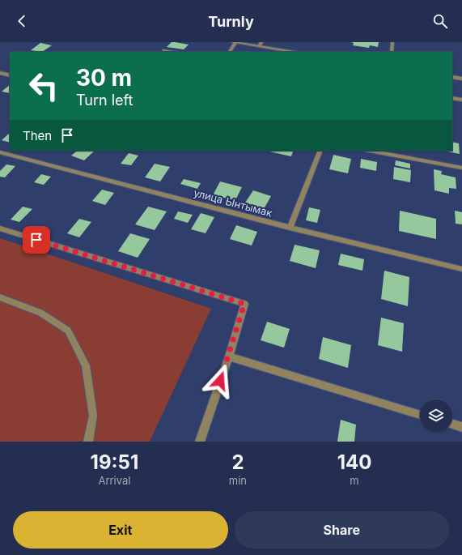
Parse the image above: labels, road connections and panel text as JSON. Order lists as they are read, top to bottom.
{
  "streets": {
    "street": ["улица Ынтымак"]
  },
  "page": {
    "header": "Turnly",
    "turn": ["30 m", "Turn left"],
    "then": "Then",
    "eta": [
      "19:51",
      "Arrival",
      "2",
      "min",
      "140",
      "m"
    ],
    "buttons": ["Exit", "Share"]
  }
}
